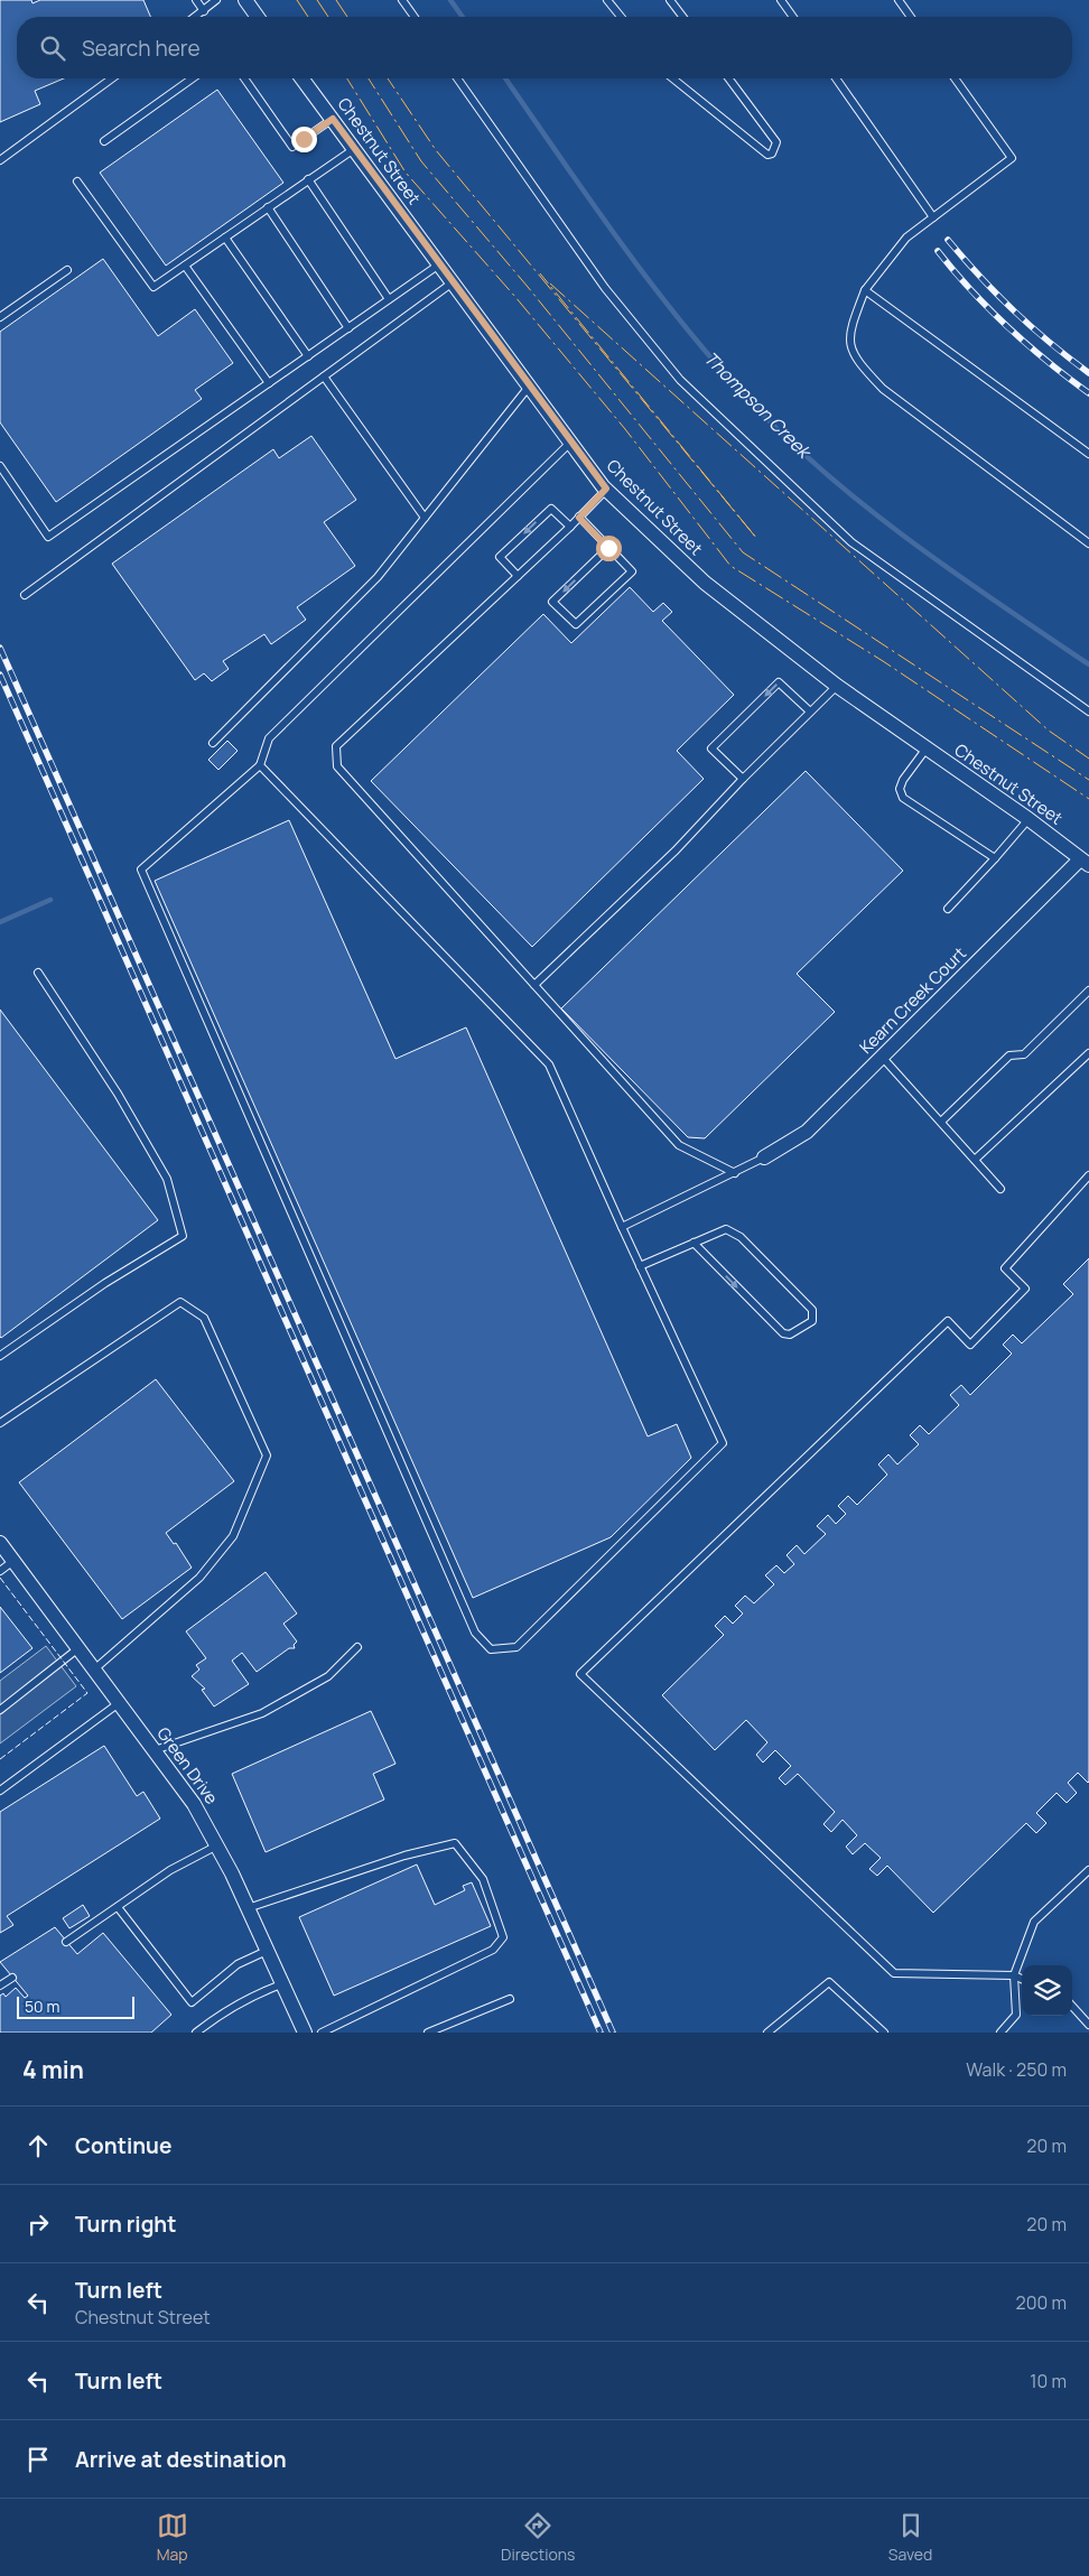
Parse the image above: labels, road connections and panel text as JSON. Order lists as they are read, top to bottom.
{
  "streets": {
    "street": ["Chestnut Street", "Kearn Creek Court", "Green Drive"]
  },
  "crossings": [
    ["Chestnut Street", "Kearn Creek Court"]
  ],
  "water": ["Thompson Creek"],
  "scale_bar": "50 m",
  "page": {
    "search": "Search here",
    "scale": "50 m",
    "heading": ["4 min", "Walk · 250 m"],
    "list": [
      ["Continue", "20 m"],
      ["Turn right", "20 m"],
      ["Turn left", "Chestnut Street", "200 m"],
      ["Turn left", "10 m"],
      "Arrive at destination"
    ],
    "nav": ["Map", "Directions", "Saved"]
  }
}
